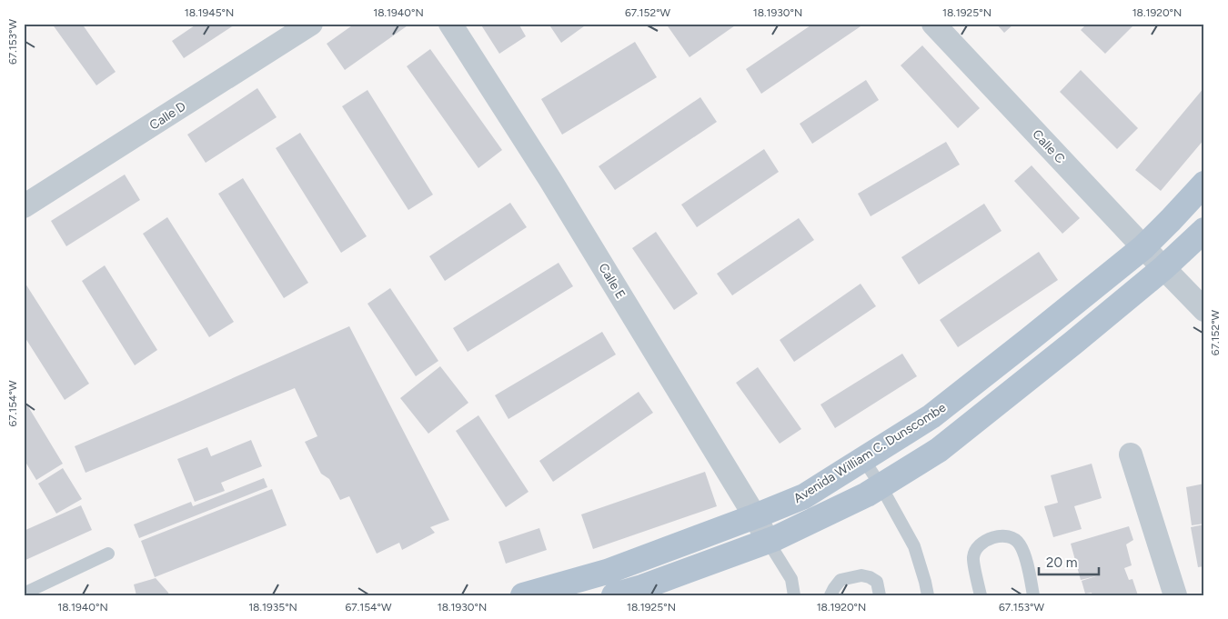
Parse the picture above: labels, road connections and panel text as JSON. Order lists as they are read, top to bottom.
{
  "streets": {
    "main road": ["Avenida William C. Dunscombe"],
    "street": ["Calle D", "Calle C", "Calle E"]
  },
  "crossings": [
    ["Calle C", "Avenida William C. Dunscombe"],
    ["Calle E", "Avenida William C. Dunscombe"]
  ],
  "scale_bar": "20 m",
  "coordinates": [
    "18.1945°N",
    "18.1940°N",
    "67.152°W",
    "18.1930°N",
    "18.1925°N",
    "18.1920°N",
    "67.153°W",
    "67.154°W",
    "18.1935°N"
  ]
}
